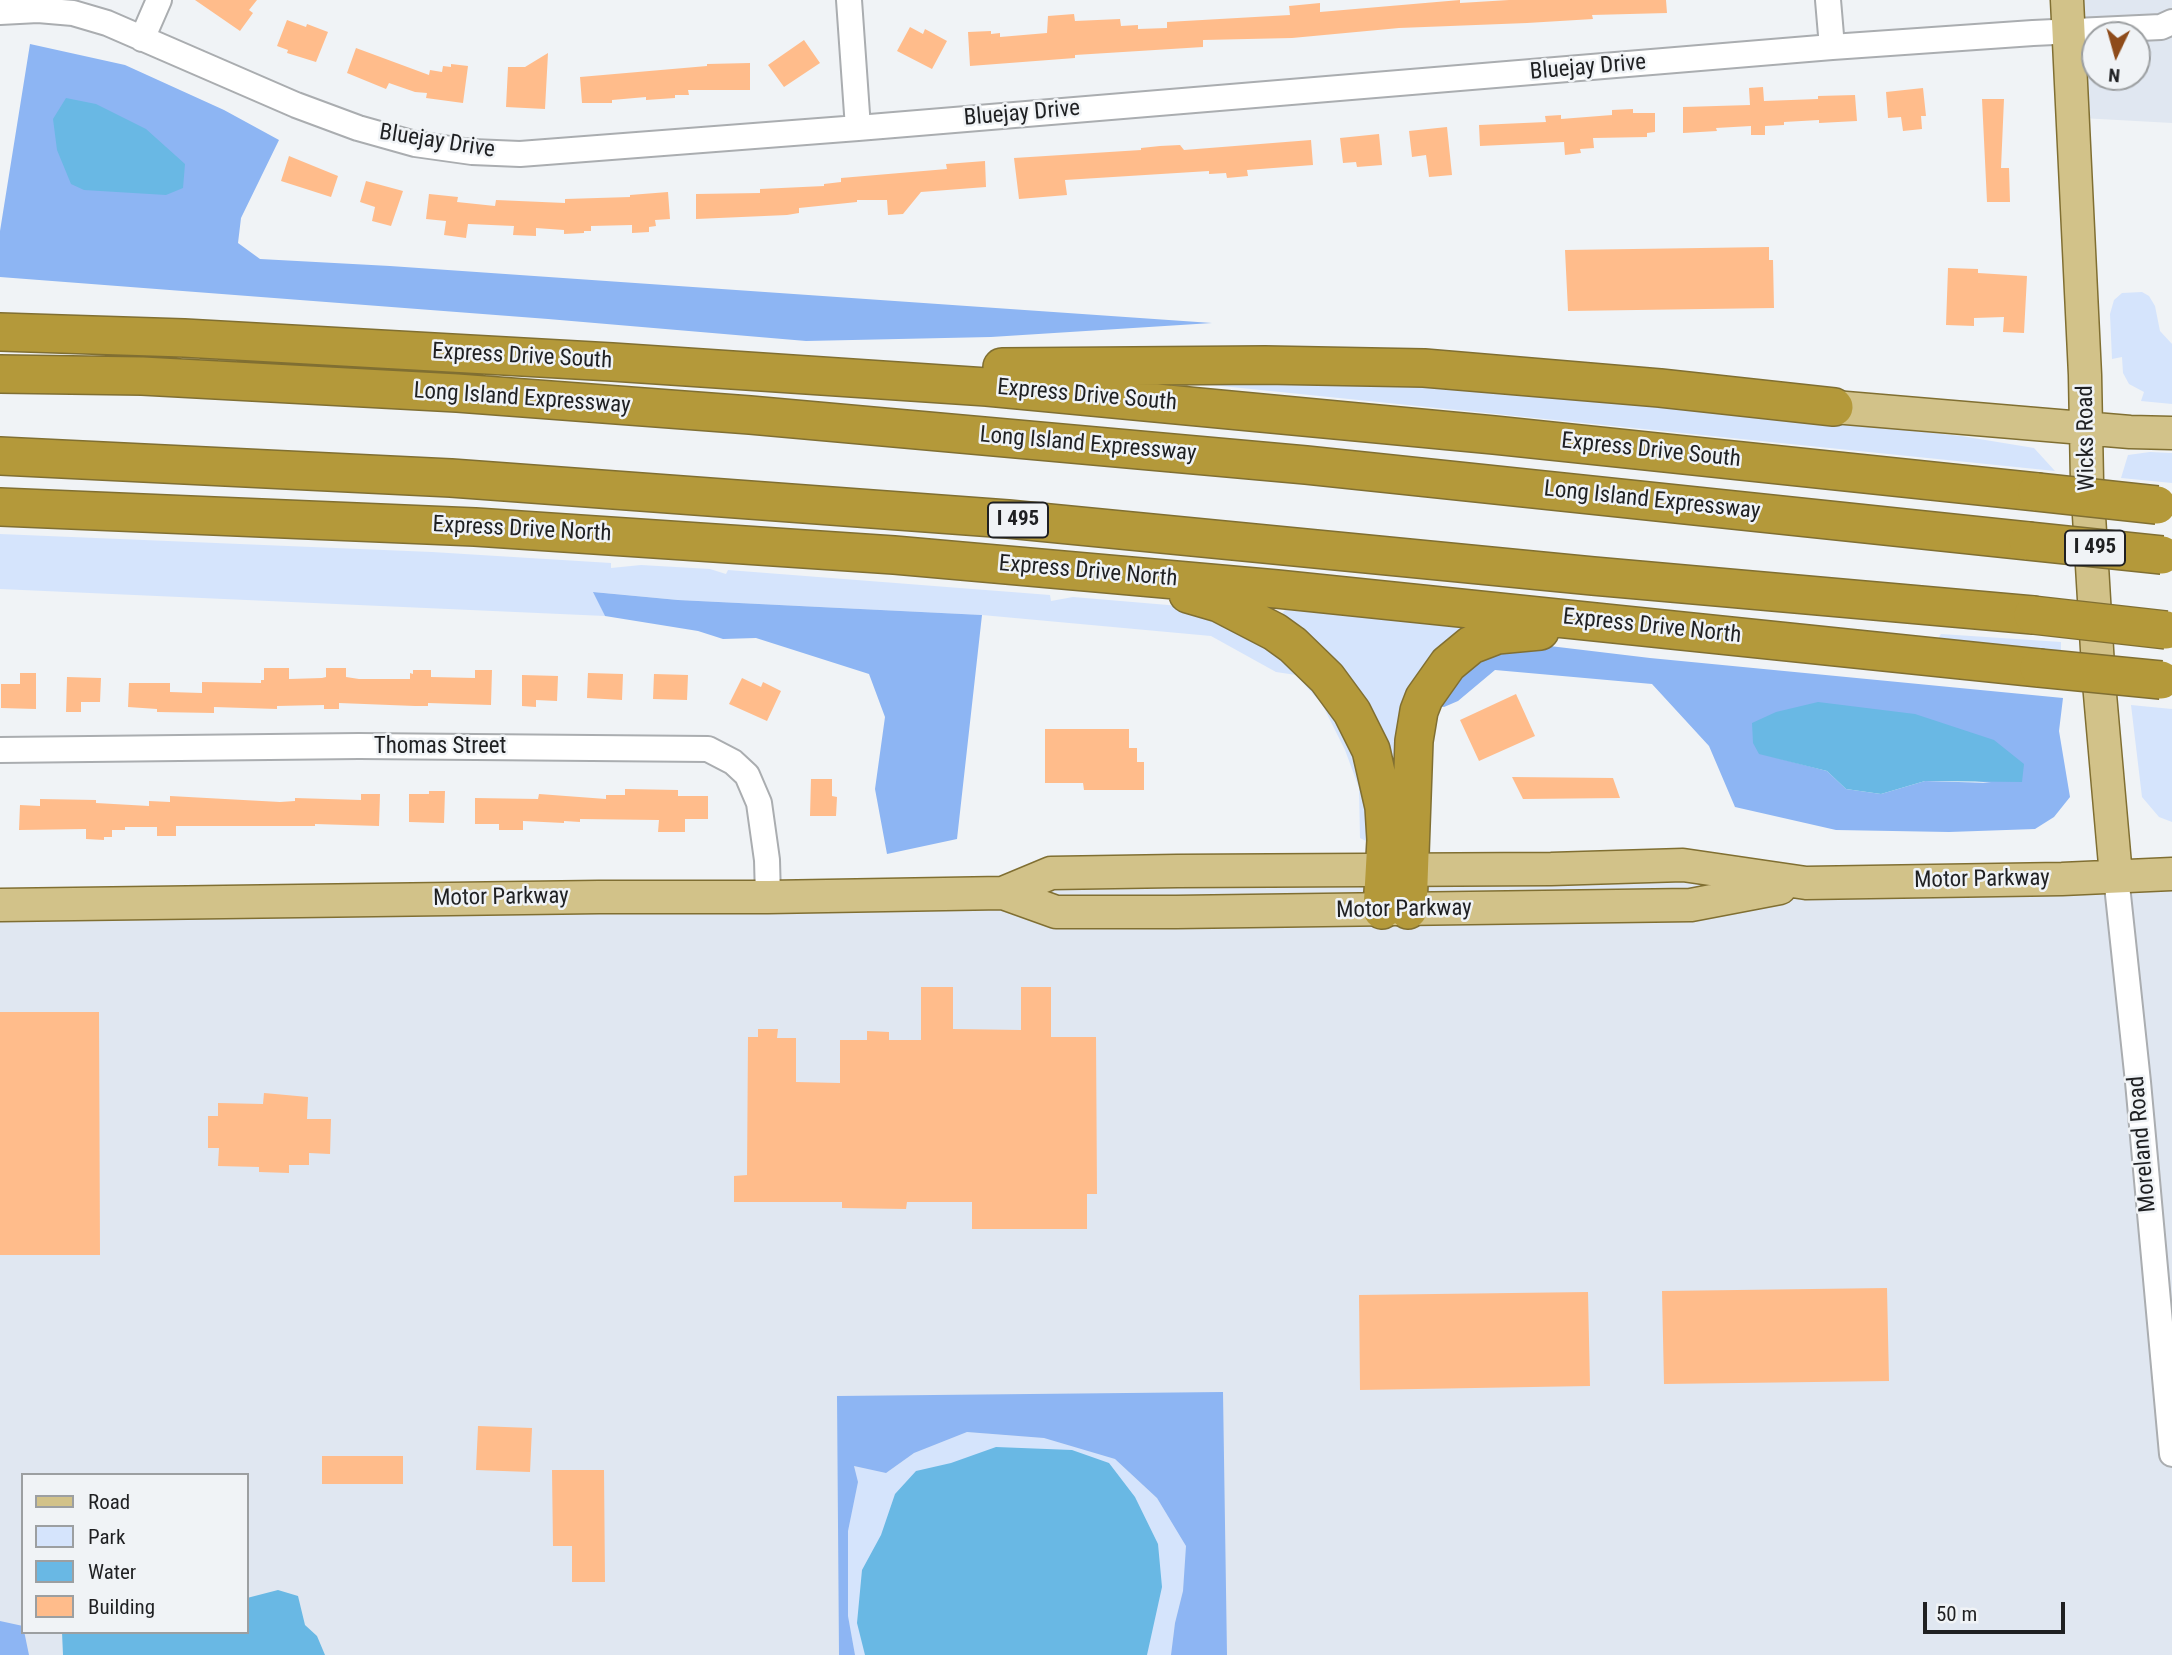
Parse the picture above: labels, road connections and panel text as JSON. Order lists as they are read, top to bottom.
{
  "streets": {
    "highway": [
      "Express Drive South",
      "Long Island Expressway",
      "I 495",
      "Express Drive North"
    ],
    "main road": ["Wicks Road", "Motor Parkway"],
    "street": ["Bluejay Drive", "Thomas Street", "Moreland Road"]
  },
  "crossings": [
    ["Bluejay Drive", "Wicks Road"],
    ["Wicks Road", "Motor Parkway"],
    ["Wicks Road", "Moreland Road"],
    ["Thomas Street", "Motor Parkway"],
    ["Motor Parkway", "Moreland Road"]
  ],
  "legend": [
    "Road",
    "Park",
    "Water",
    "Building"
  ],
  "scale_bar": "50 m",
  "north": "bottom"
}
